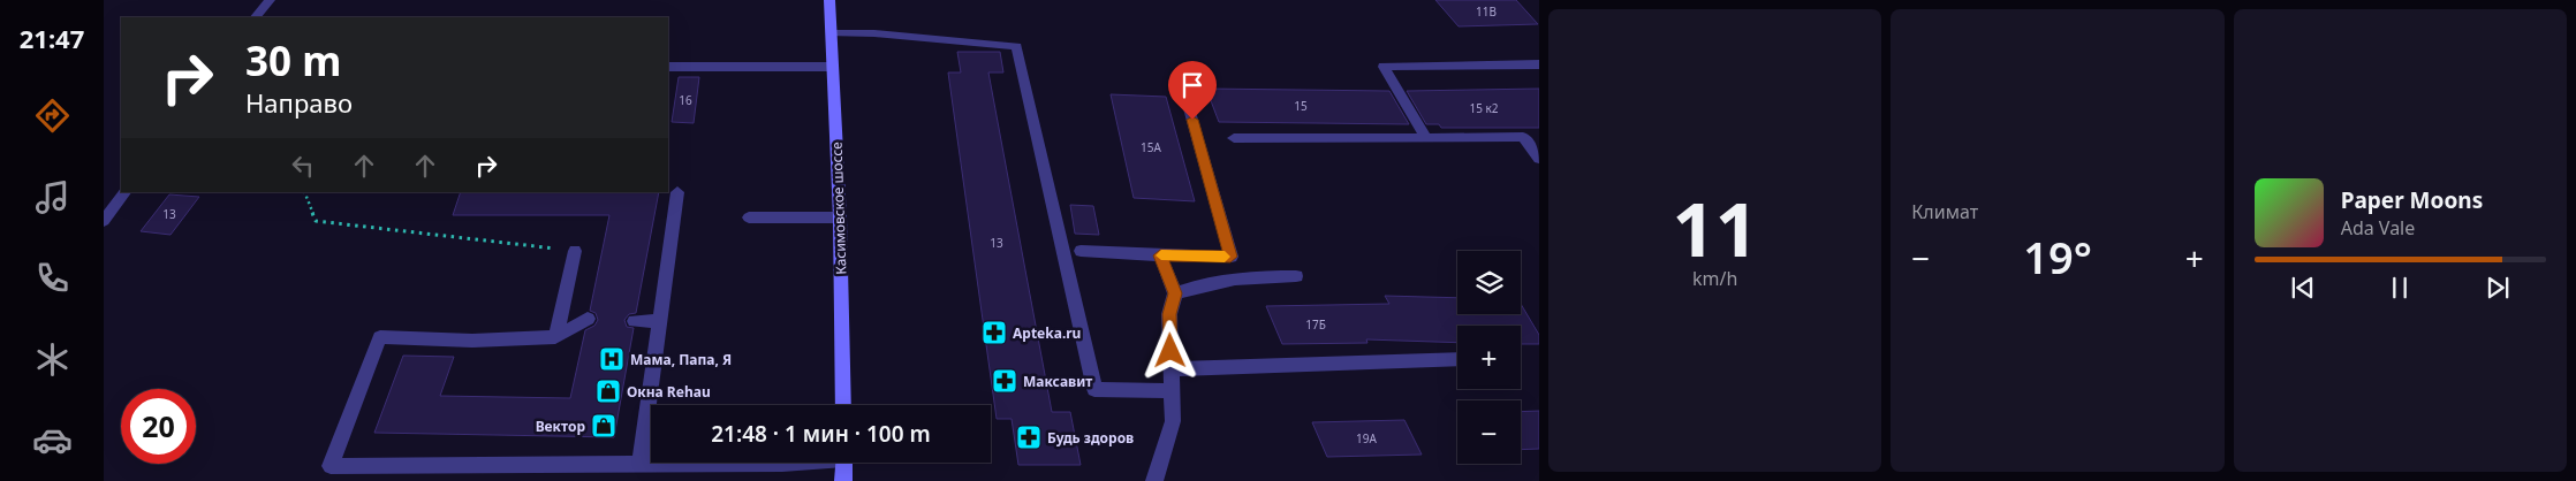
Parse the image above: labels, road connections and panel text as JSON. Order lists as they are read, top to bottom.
{
  "streets": {
    "main road": ["Касимовское шоссе"]
  },
  "places": {
    "pharmacy": ["Apteka.ru", "Максавит", "Будь здоров"],
    "hospital": ["Мама, Папа, Я"],
    "shop": ["Окна Rehau", "Вектор"]
  },
  "house_numbers": [
    "11В",
    "16",
    "15",
    "15 к2",
    "15А",
    "13",
    "13",
    "17Б",
    "19А"
  ],
  "page": {
    "tabs": "21:47",
    "tile": [
      ["11", "km/h"],
      "Климат"
    ],
    "turn": ["30 m", "Направо"],
    "song": ["Paper Moons", "Ada Vale"],
    "heat": ["−", "19°", "+"],
    "map_buttons": ["+", "−"],
    "limit": "20",
    "trip": "21:48 · 1 мин · 100 m"
  }
}
